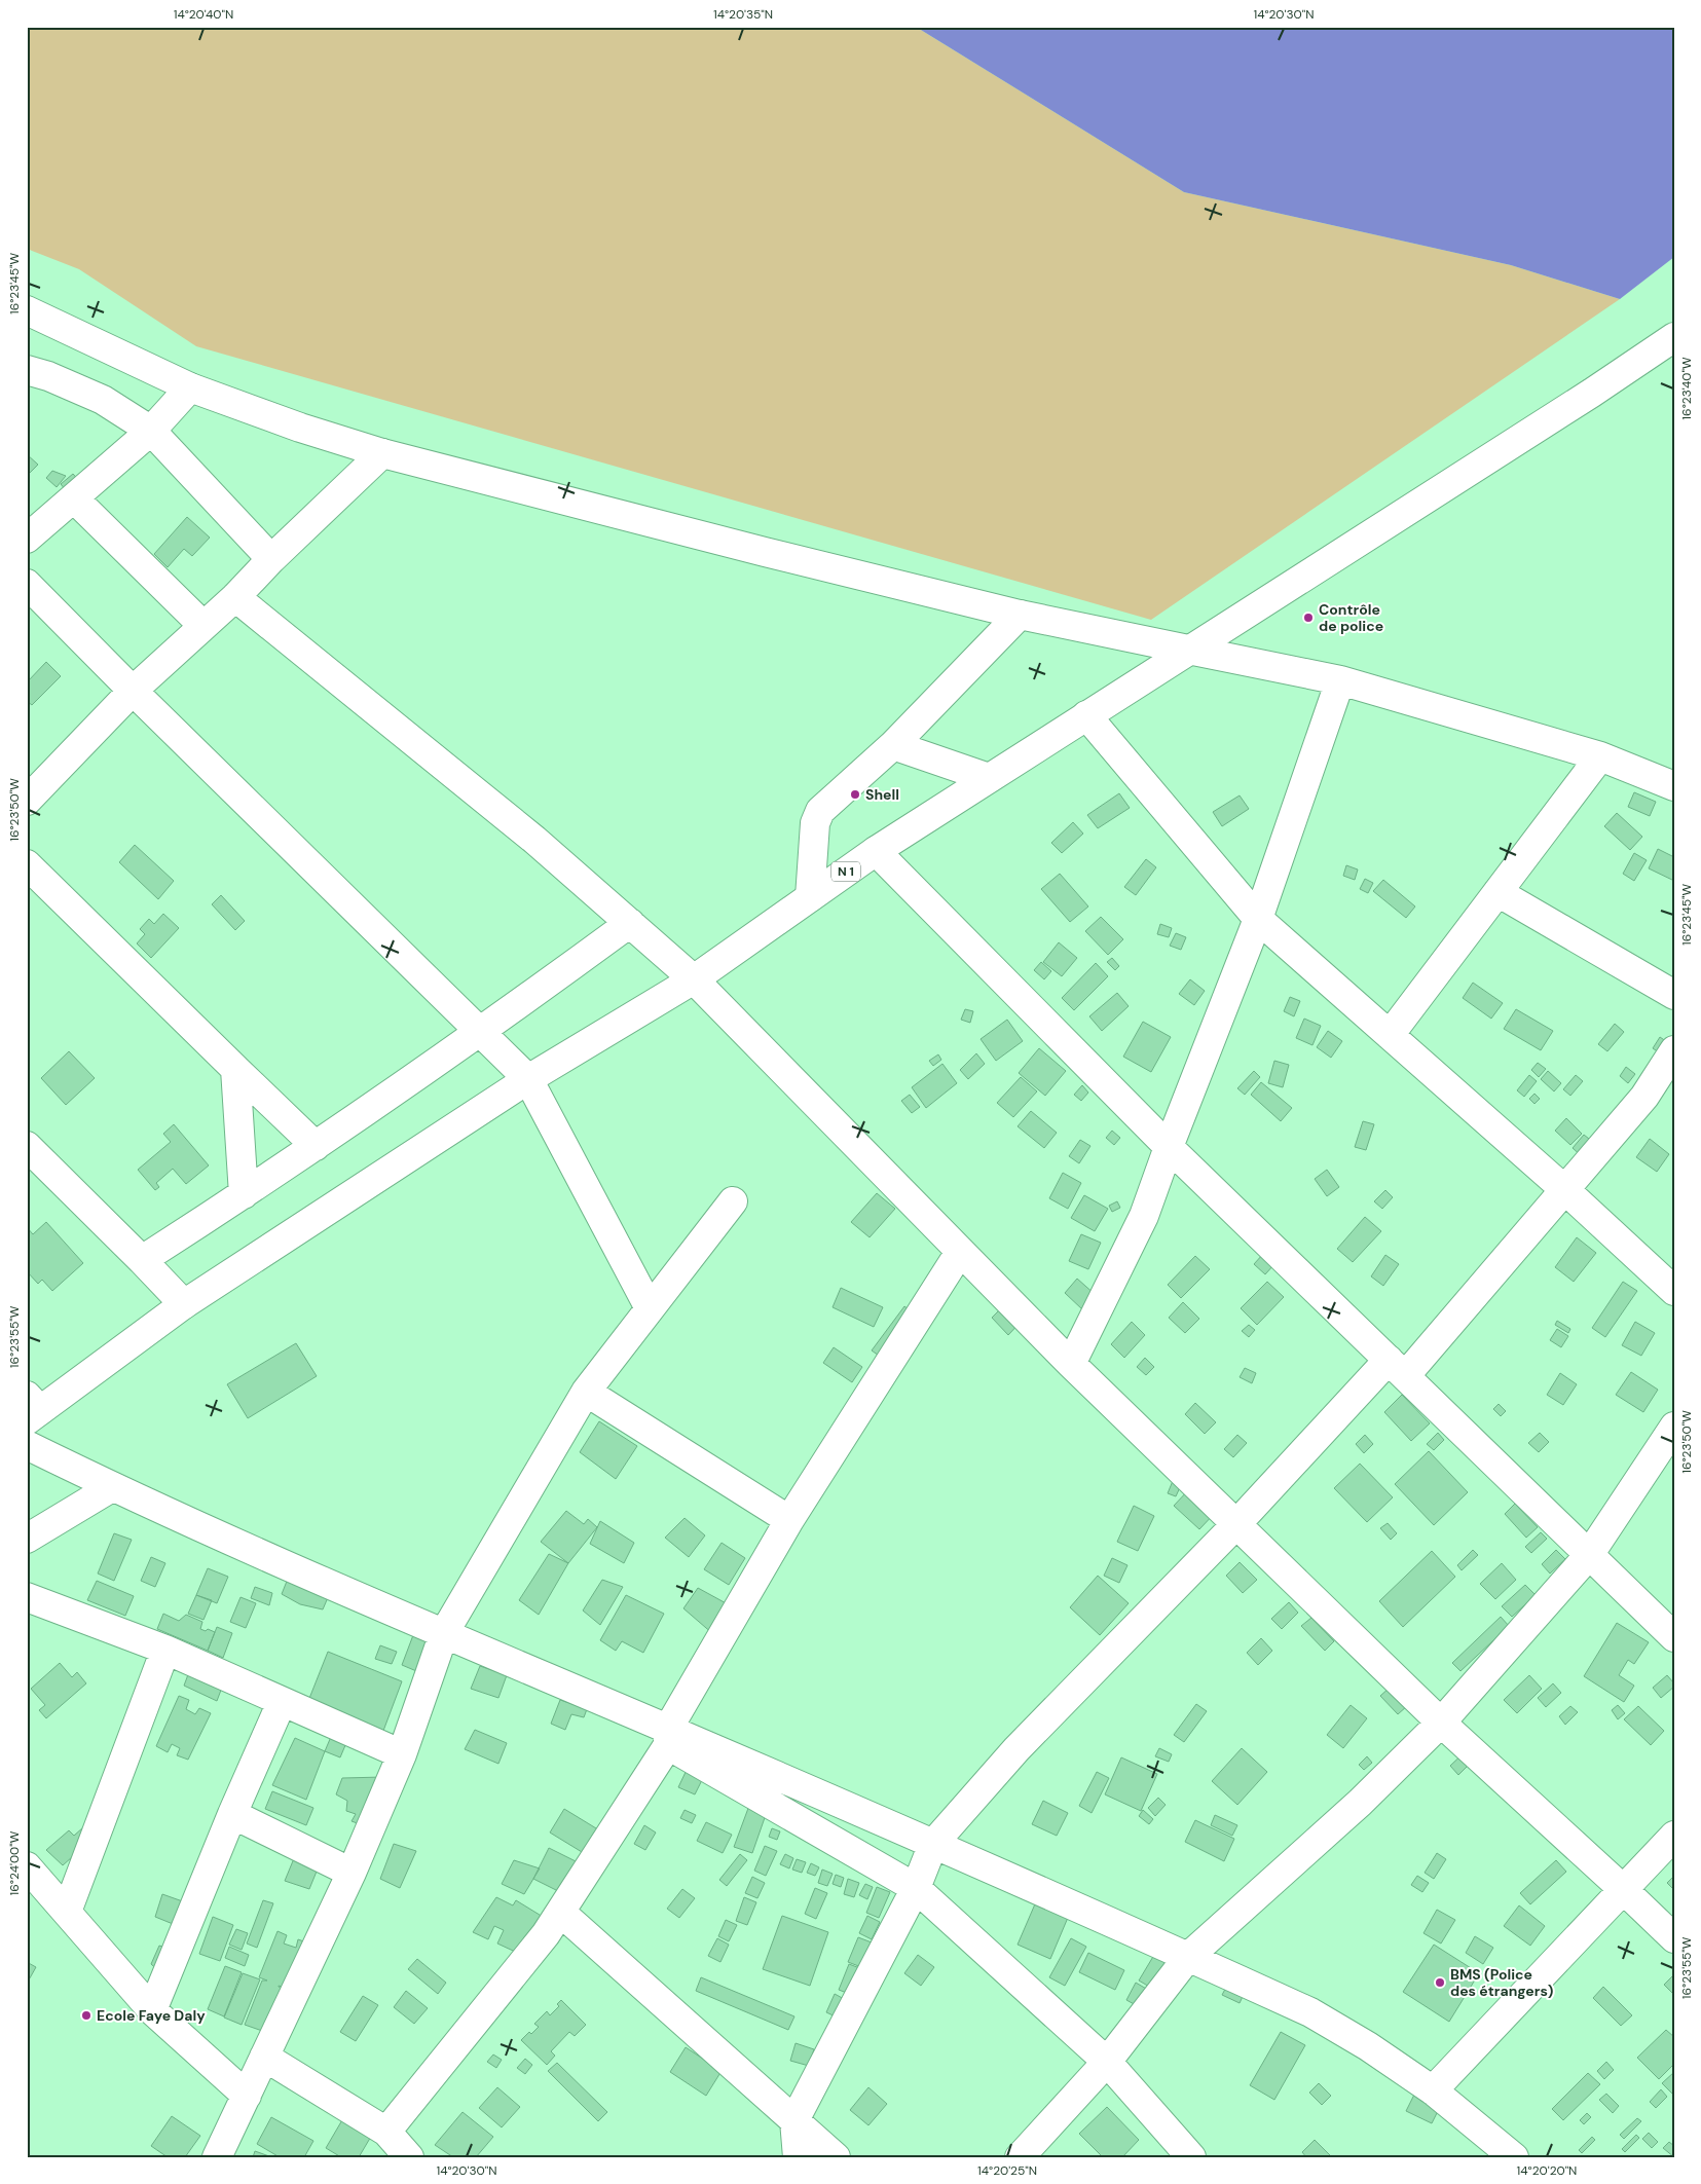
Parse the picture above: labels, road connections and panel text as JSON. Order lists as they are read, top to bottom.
{
  "streets": {
    "main road": ["N 1"]
  },
  "places": [
    "Contrôle de police",
    "Shell",
    "BMS (Police des étrangers)",
    "Ecole Faye Daly"
  ],
  "coordinates": [
    "14°20'40\"N",
    "14°20'35\"N",
    "14°20'30\"N",
    "16°23'45\"W",
    "16°23'40\"W",
    "16°23'50\"W",
    "16°23'55\"W",
    "16°24'00\"W",
    "14°20'25\"N",
    "14°20'20\"N"
  ]
}
